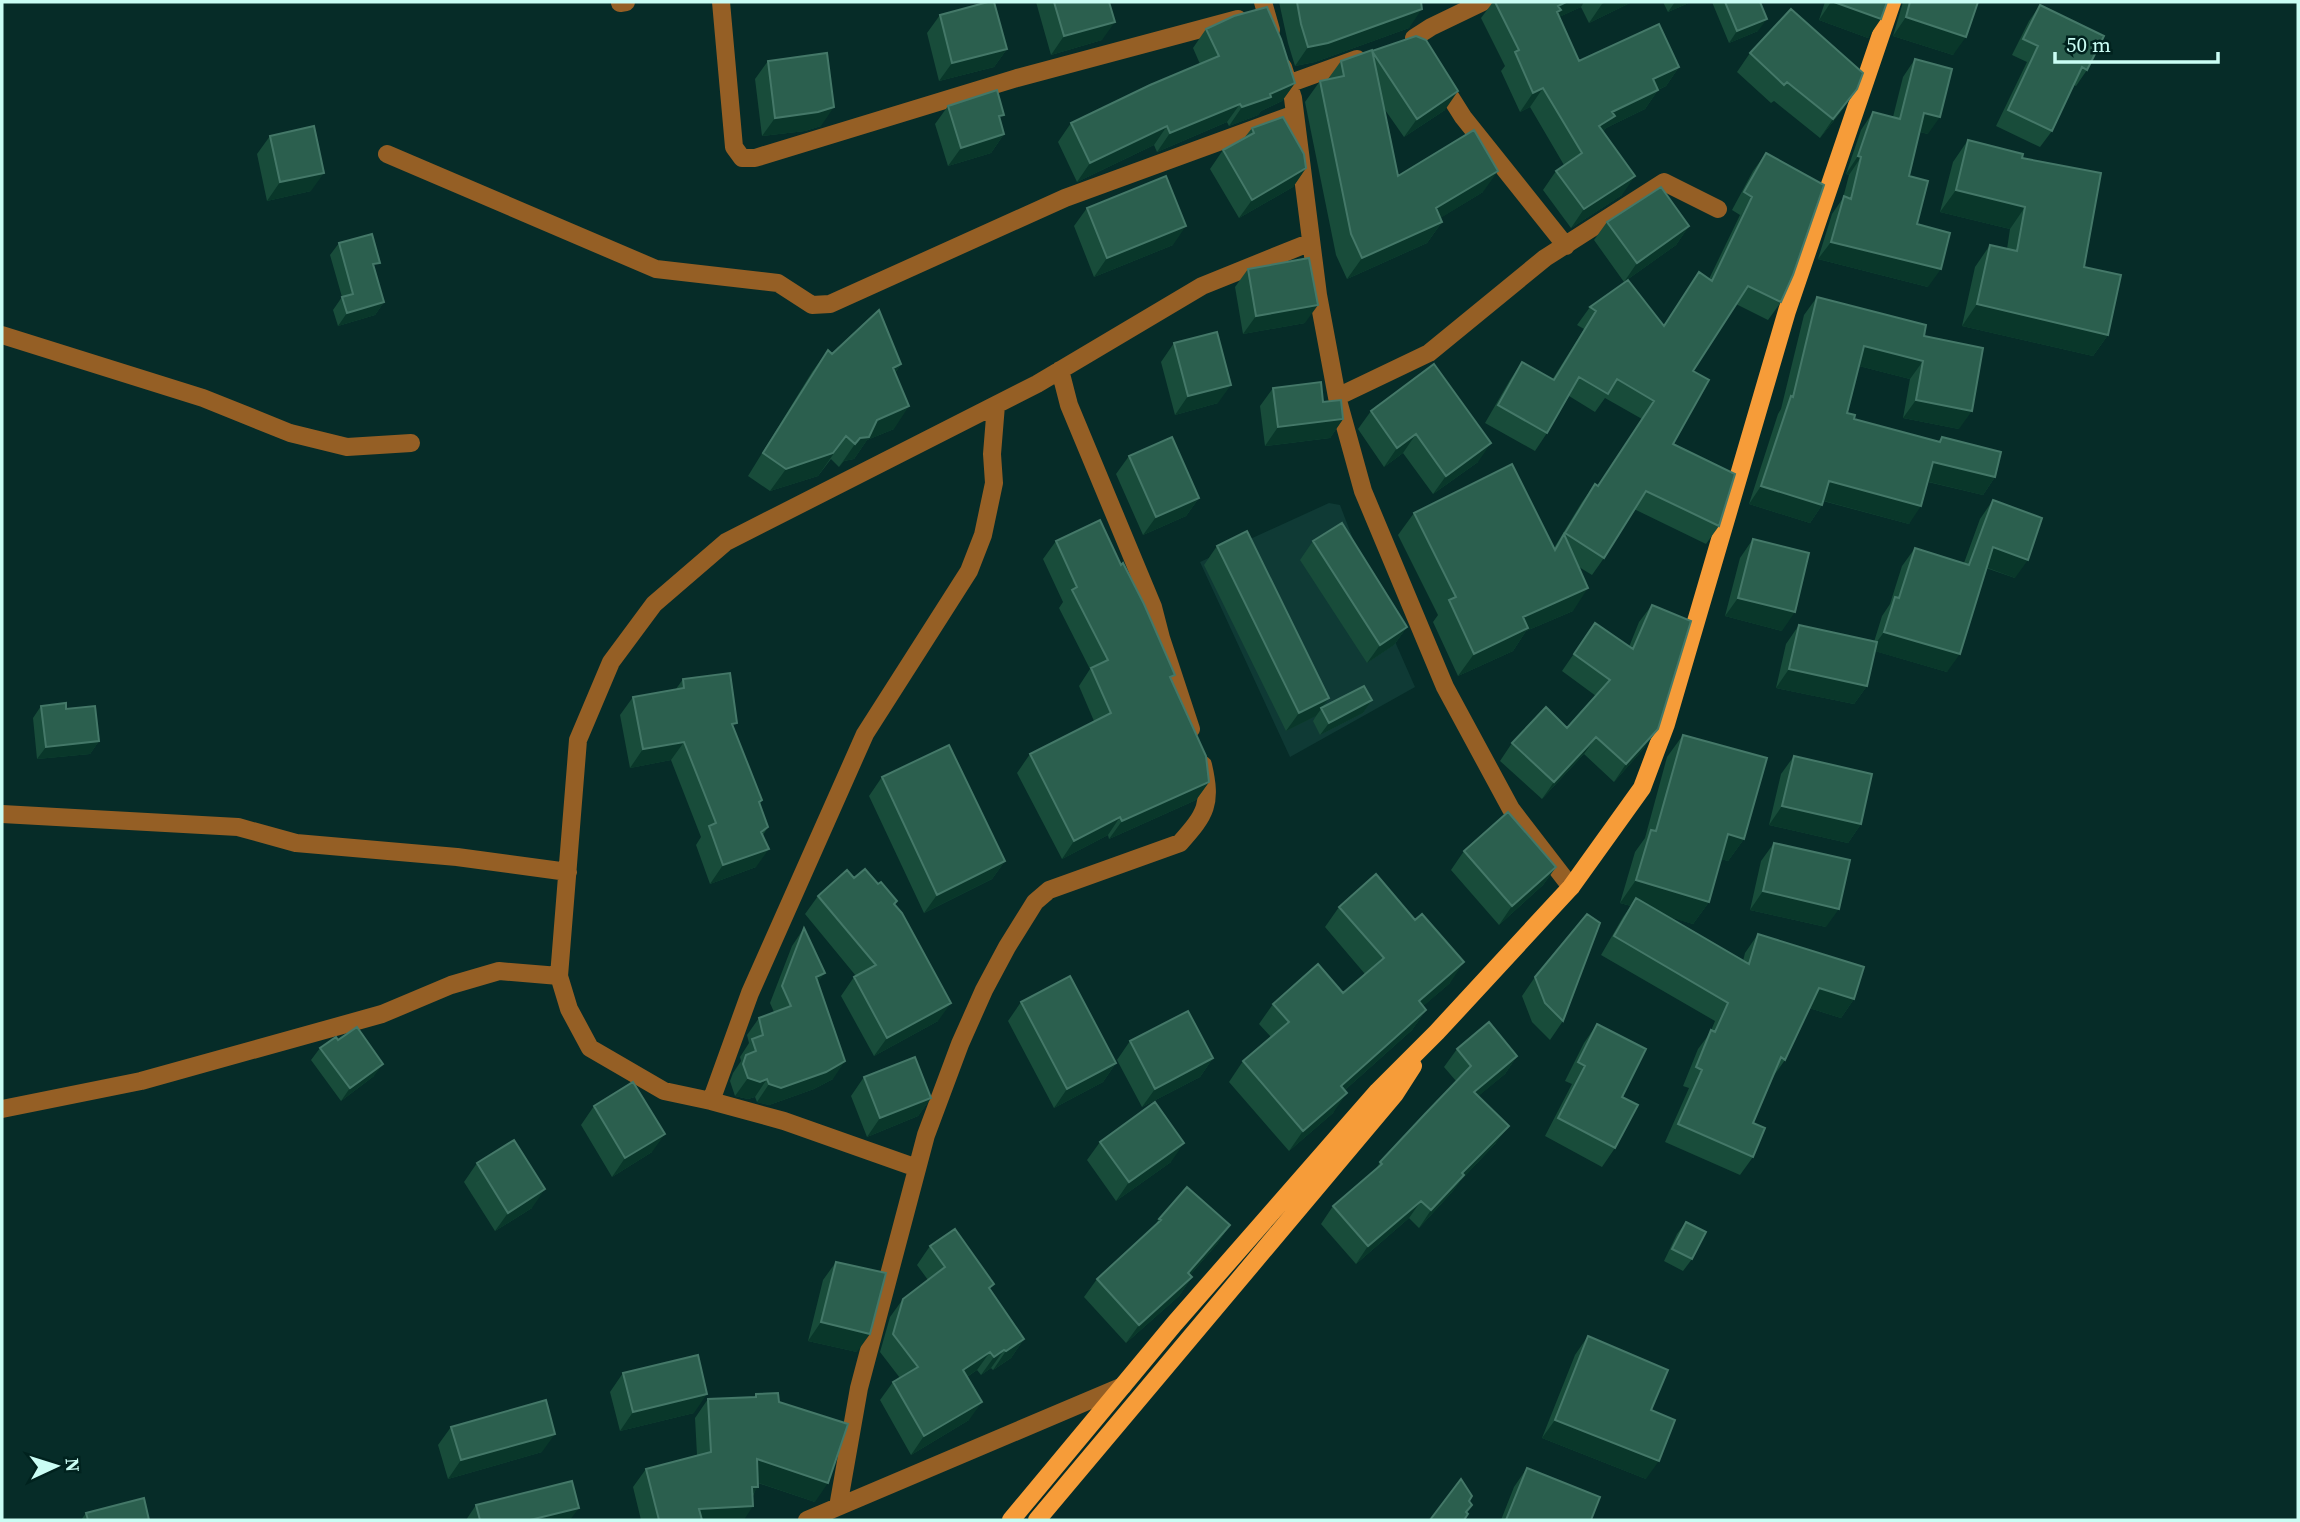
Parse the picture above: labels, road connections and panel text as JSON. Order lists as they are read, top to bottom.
{
  "scale_bar": "50 m",
  "north": "right"
}
